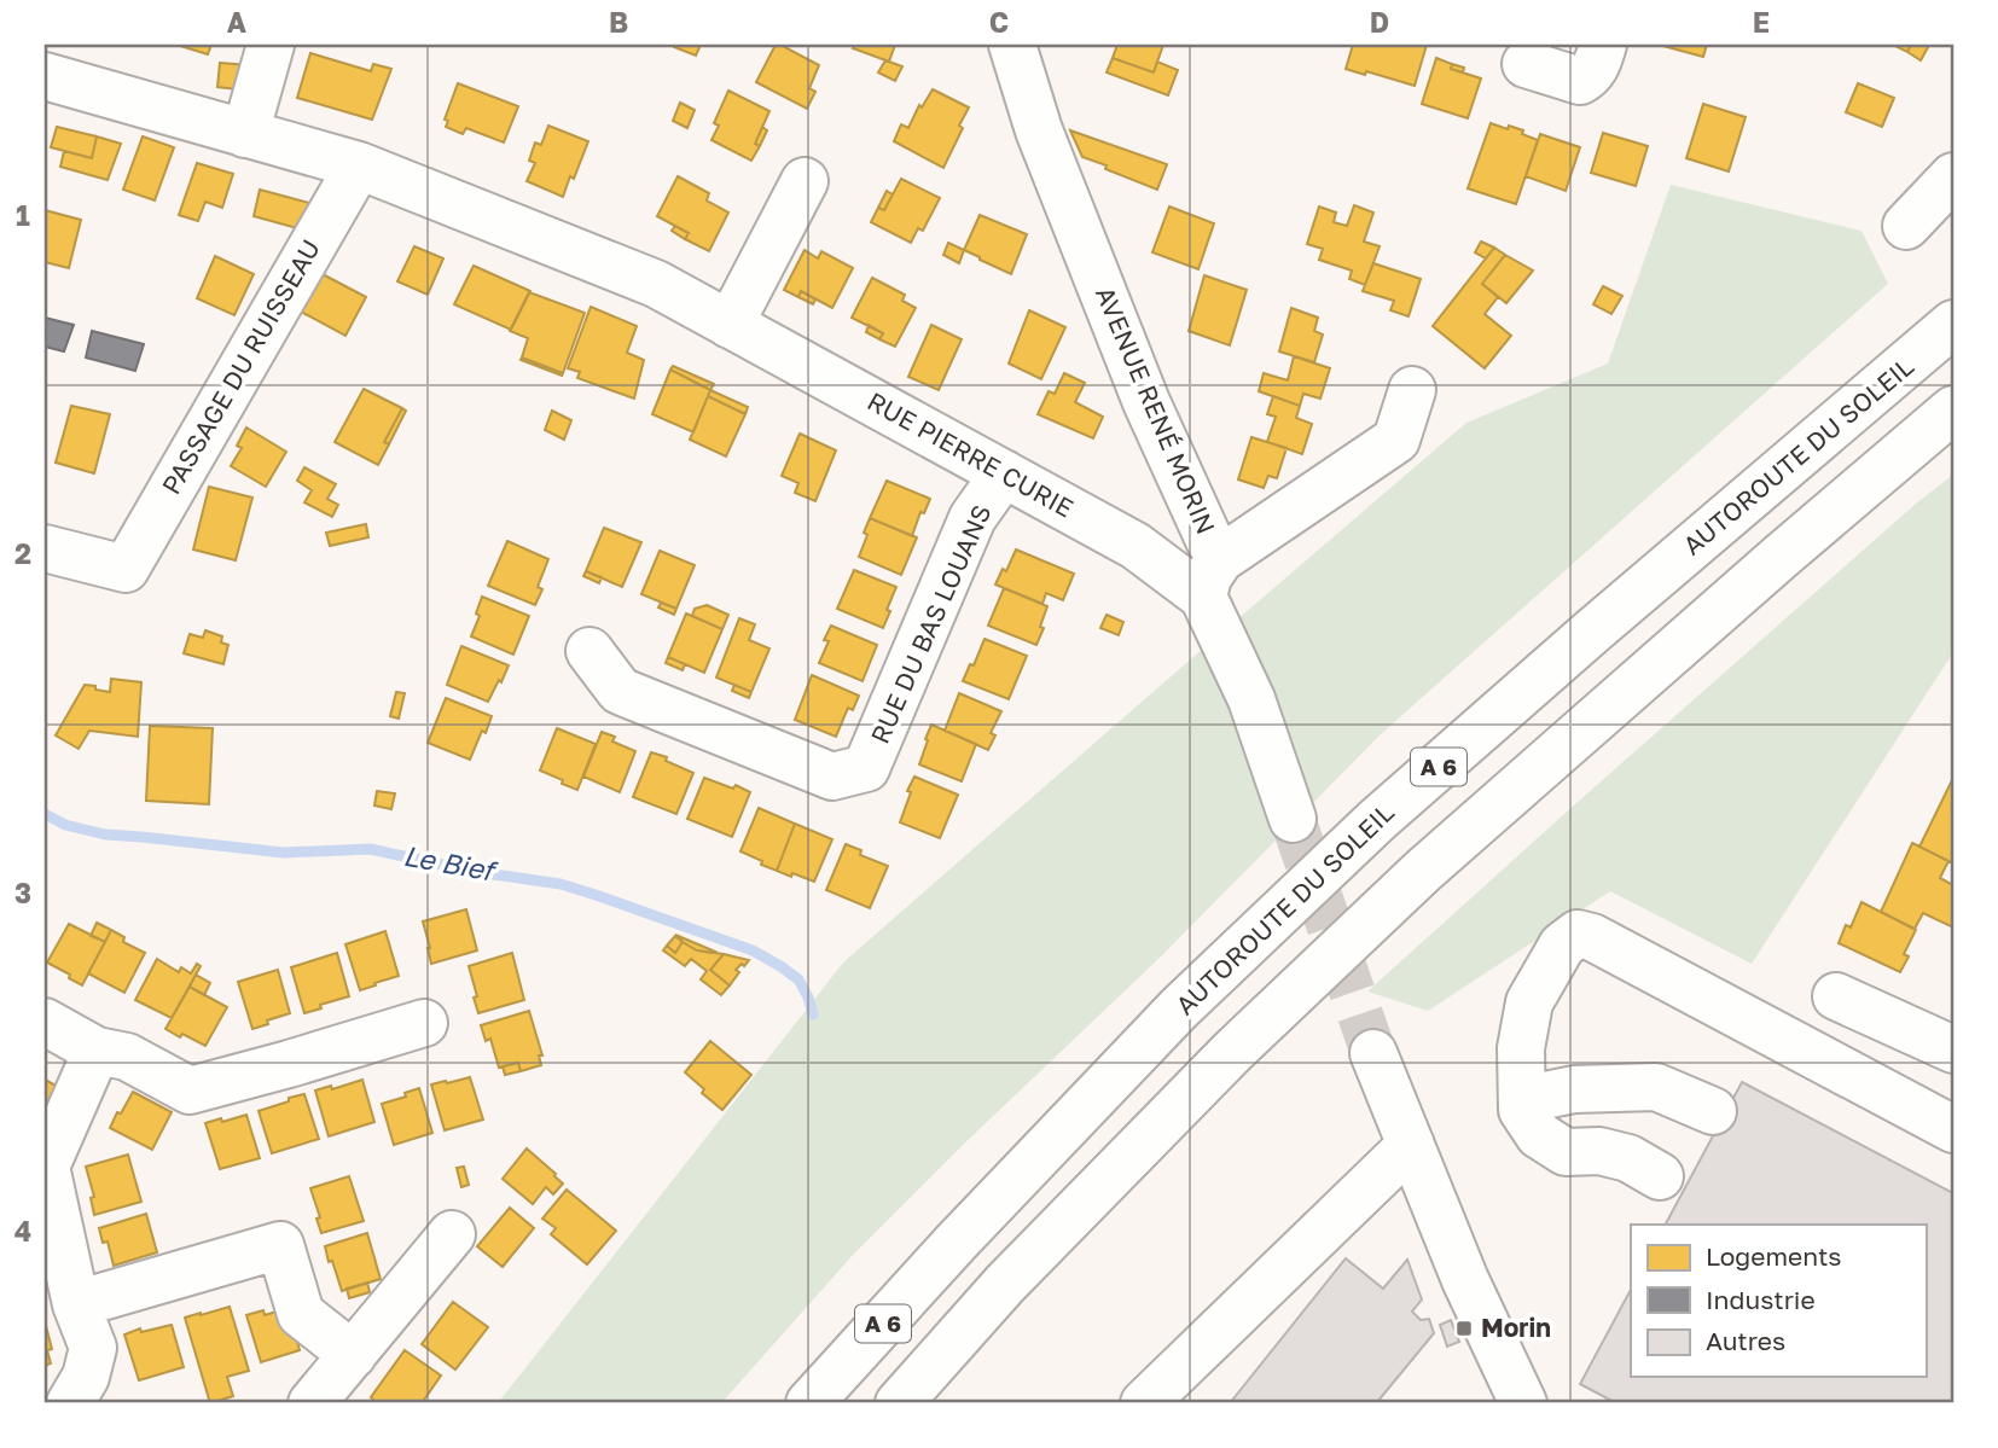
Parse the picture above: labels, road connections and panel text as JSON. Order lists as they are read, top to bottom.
{
  "streets": {
    "main road": [
      "PASSAGE DU RUISSEAU",
      "AVENUE RENÉ MORIN",
      "RUE PIERRE CURIE",
      "AUTOROUTE DU SOLEIL",
      "RUE DU BAS LOUANS",
      "A 6"
    ]
  },
  "crossings": [
    ["PASSAGE DU RUISSEAU", "RUE PIERRE CURIE"],
    ["AVENUE RENÉ MORIN", "RUE PIERRE CURIE"],
    ["RUE PIERRE CURIE", "RUE DU BAS LOUANS"]
  ],
  "water": ["Le Bief"],
  "places": {
    "transit": ["Morin"]
  },
  "legend": ["Logements", "Industrie", "Autres"],
  "grid": {
    "columns": [
      "A",
      "B",
      "C",
      "D",
      "E"
    ],
    "rows": [
      "1",
      "2",
      "3",
      "4"
    ]
  }
}
